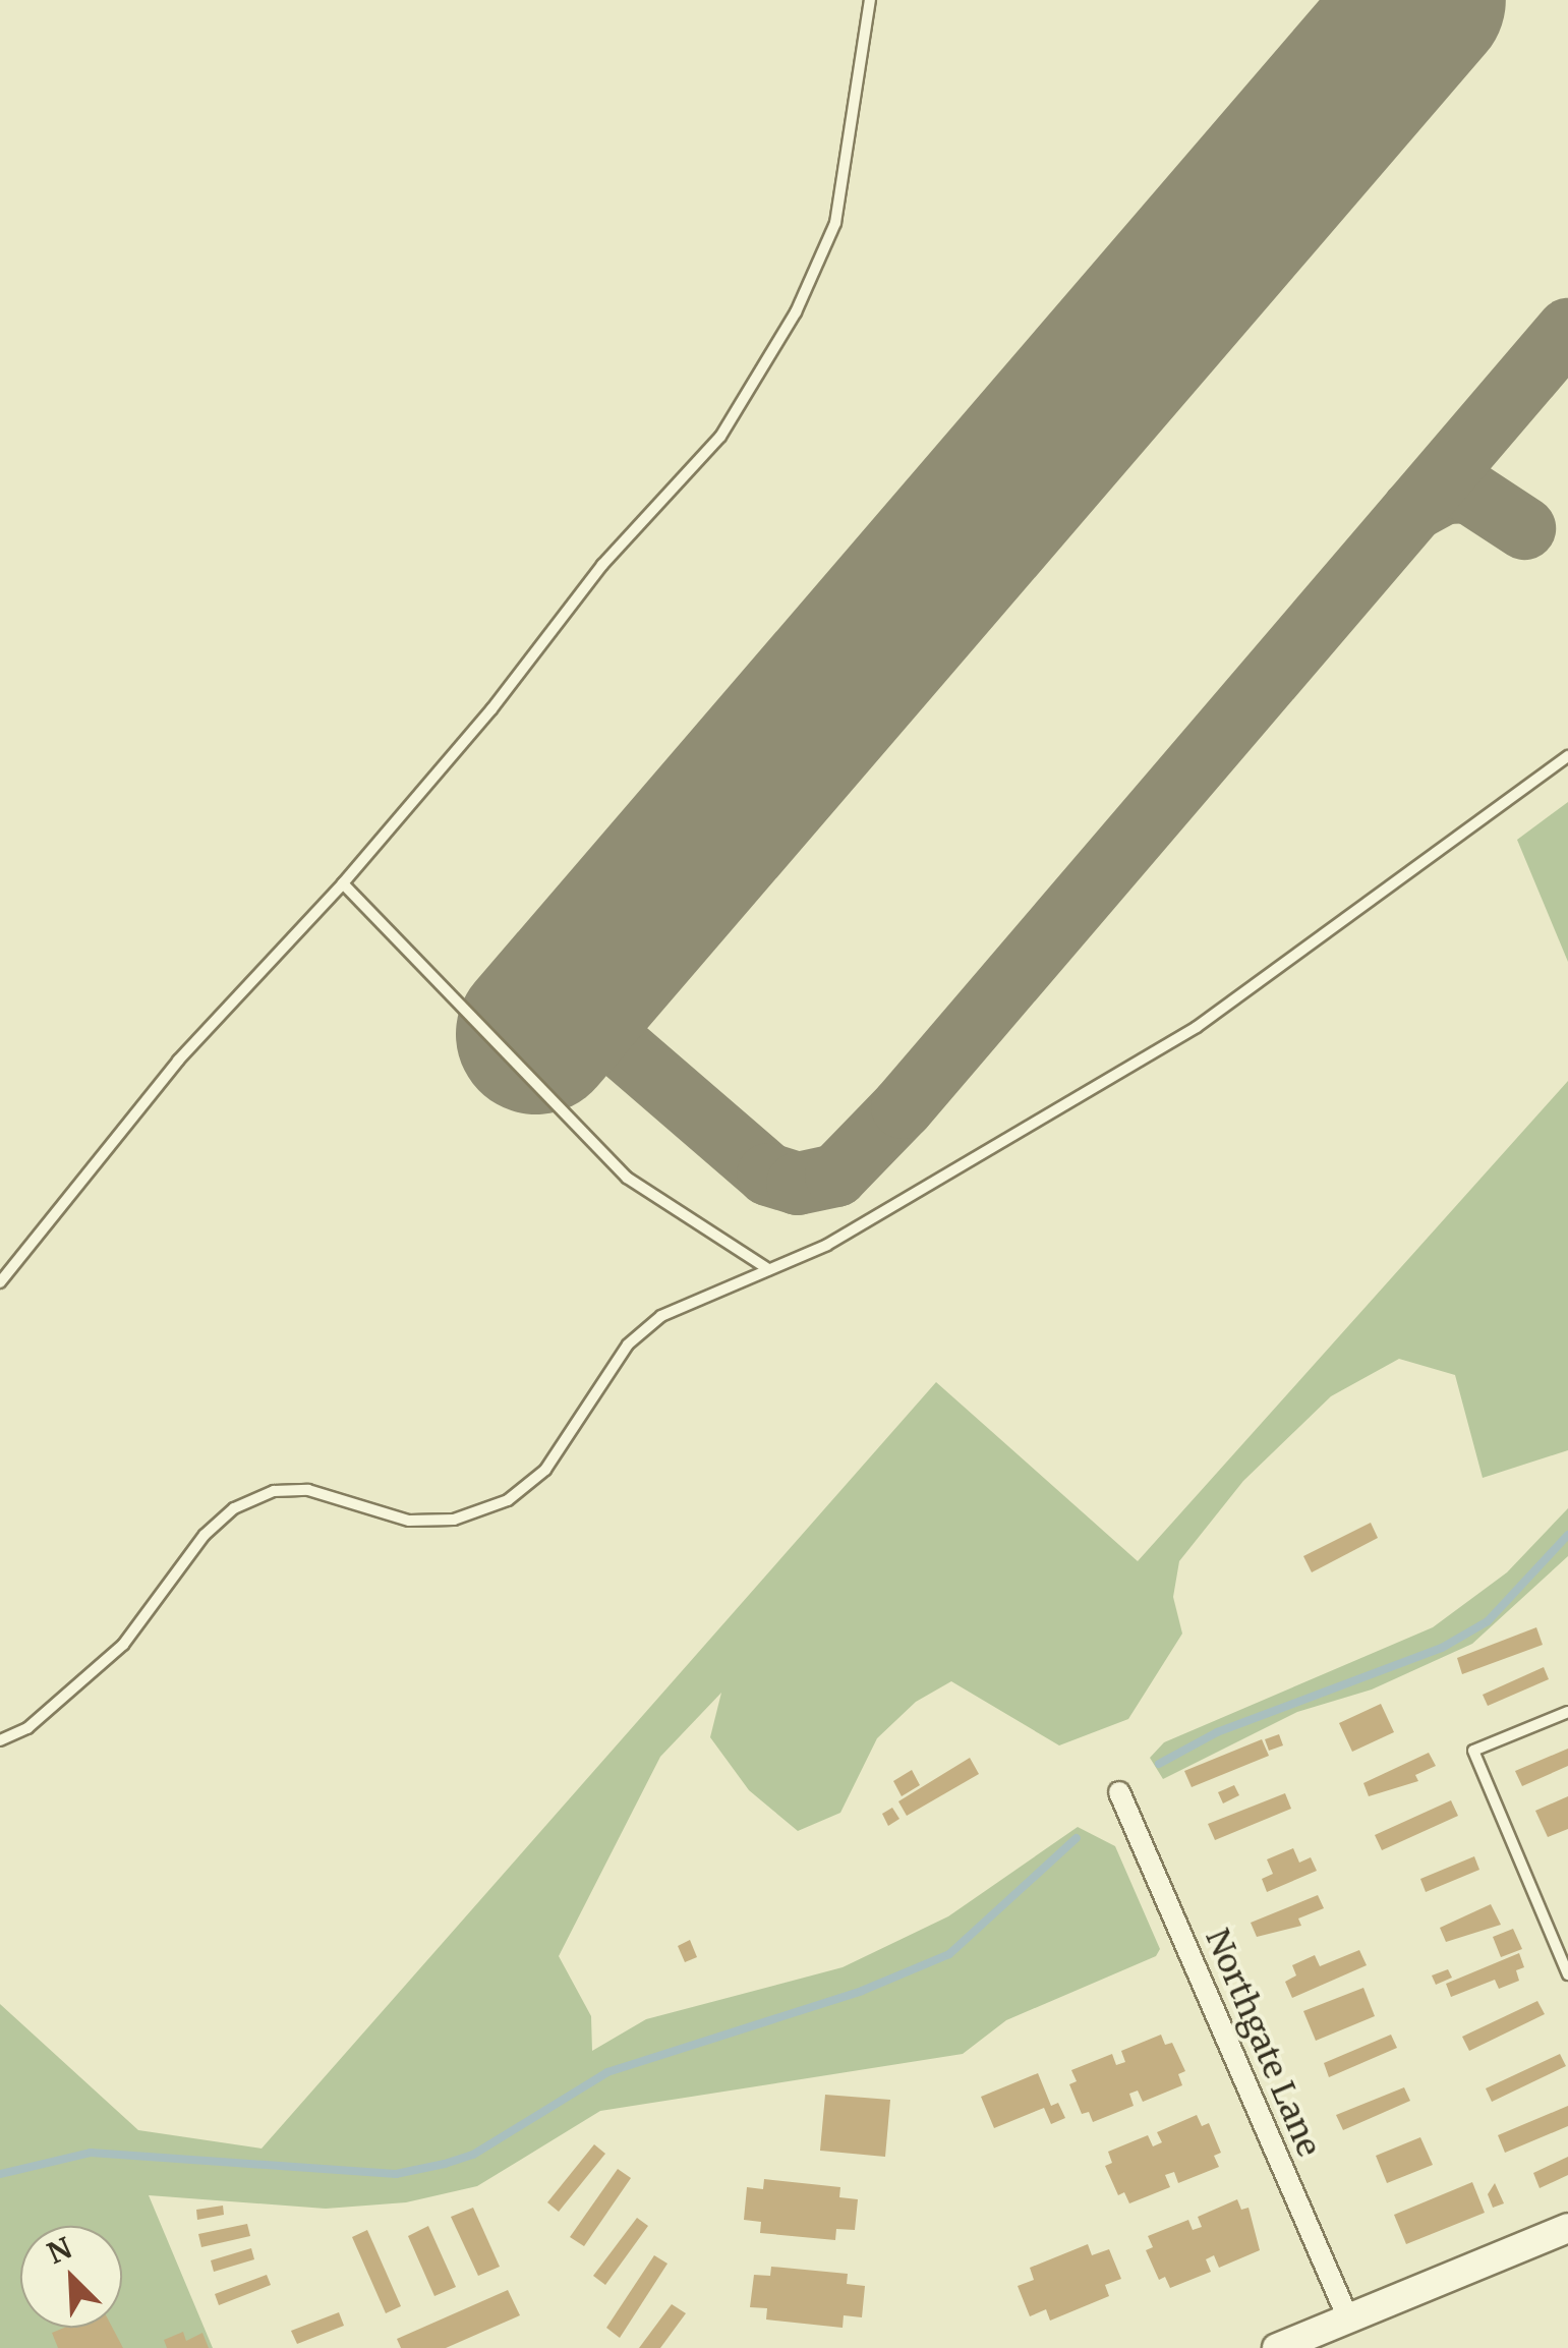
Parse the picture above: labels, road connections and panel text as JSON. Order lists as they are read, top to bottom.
{
  "streets": {
    "street": ["Northgate Lane"]
  },
  "north": "top left"
}
